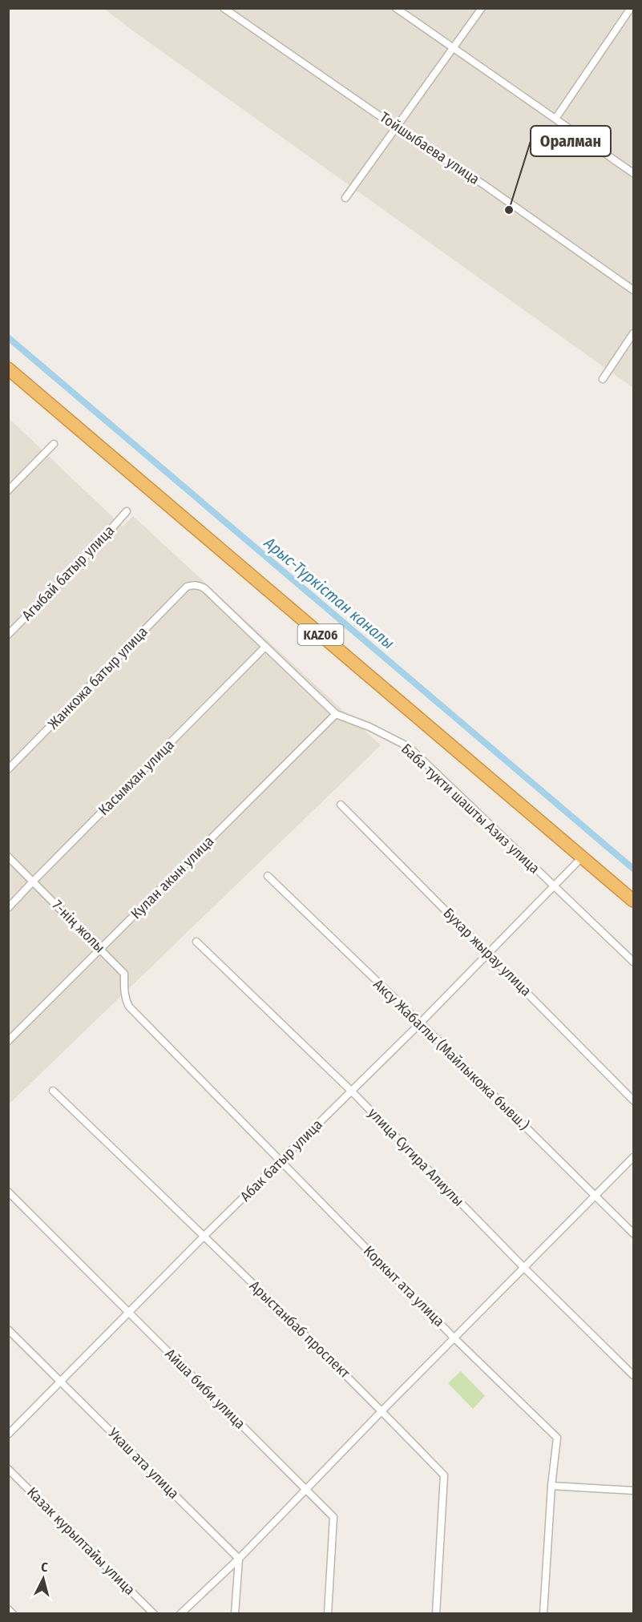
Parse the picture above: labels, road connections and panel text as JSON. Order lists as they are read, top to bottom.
{
  "streets": {
    "highway": ["KАZ06"],
    "street": [
      "Тойшыбаева улица",
      "Агыбай батыр улица",
      "Жанкожа батыр улица",
      "Касымхан улица",
      "Баба тукти шашты Азиз улица",
      "Кулан акын улица",
      "7-нің жолы",
      "Бухар жырау улица",
      "Аксу Жабаглы (Майлыкожа бывш.)",
      "улица Сугира Алиулы",
      "Абак батыр улица",
      "Коркыт ата улица",
      "Арыстанбаб проспект",
      "Айша биби улица",
      "Укаш ата улица",
      "Казак курылтайы улица"
    ]
  },
  "crossings": [
    ["KАZ06", "Абак батыр улица"],
    ["Жанкожа батыр улица", "Баба тукти шашты Азиз улица"],
    ["Касымхан улица", "Баба тукти шашты Азиз улица"],
    ["Касымхан улица", "7-нің жолы"],
    ["Баба тукти шашты Азиз улица", "Кулан акын улица"],
    ["Баба тукти шашты Азиз улица", "Абак батыр улица"],
    ["Кулан акын улица", "7-нің жолы"],
    ["7-нің жолы", "Коркыт ата улица"],
    ["Бухар жырау улица", "Абак батыр улица"],
    ["Аксу Жабаглы (Майлыкожа бывш.)", "Абак батыр улица"],
    ["улица Сугира Алиулы", "Абак батыр улица"],
    ["Абак батыр улица", "Коркыт ата улица"],
    ["Абак батыр улица", "Арыстанбаб проспект"],
    ["Абак батыр улица", "Айша биби улица"],
    ["Абак батыр улица", "Укаш ата улица"]
  ],
  "water": ["Арыс-Түркістан каналы"],
  "places": ["Оралман"],
  "north": "top"
}
